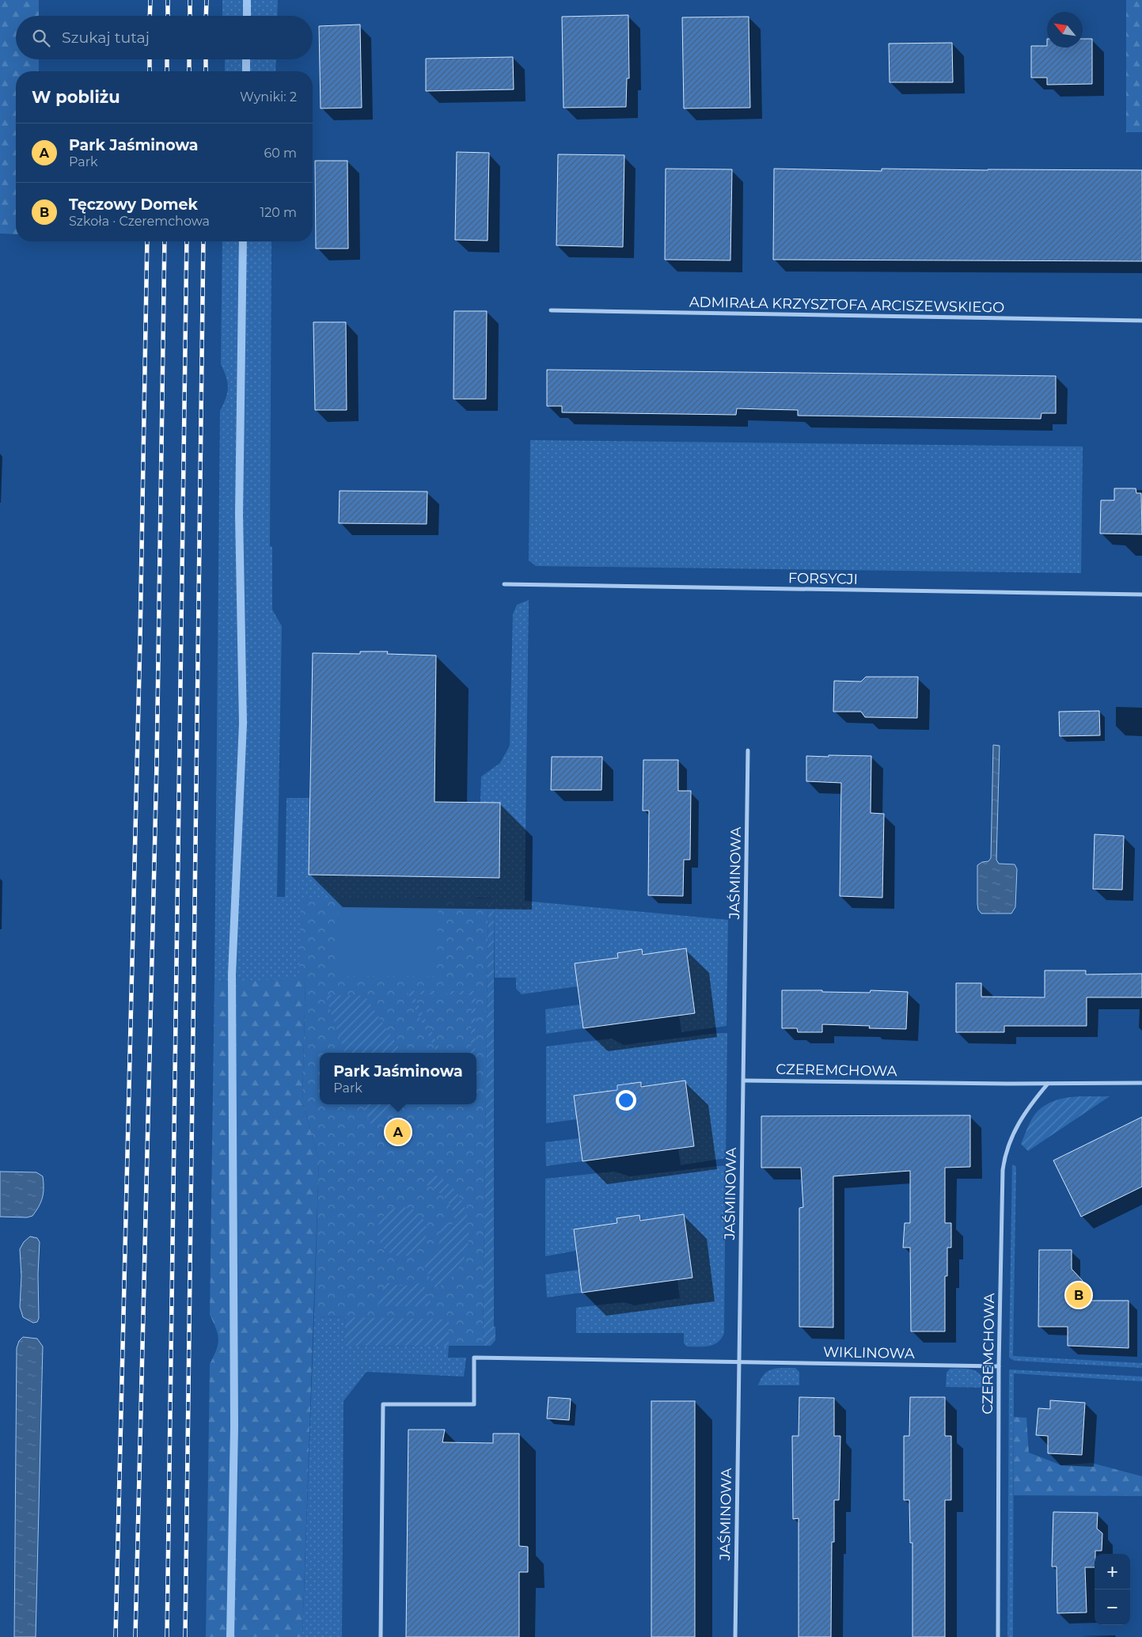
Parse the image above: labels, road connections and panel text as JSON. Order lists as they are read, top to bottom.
{
  "streets": {
    "street": [
      "ADMIRAŁA KRZYSZTOFA ARCISZEWSKIEGO",
      "FORSYCJI",
      "JAŚMINOWA",
      "CZEREMCHOWA",
      "WIKLINOWA"
    ]
  },
  "crossings": [
    ["JAŚMINOWA", "CZEREMCHOWA"],
    ["JAŚMINOWA", "WIKLINOWA"],
    ["CZEREMCHOWA", "WIKLINOWA"]
  ],
  "north": "top left",
  "page": {
    "search": "Szukaj tutaj",
    "heading": ["W pobliżu", "Wyniki: 2"],
    "list": [
      {
        "mark": "A",
        "name": "Park Jaśminowa",
        "note": "Park",
        "value": "60 m"
      },
      {
        "mark": "B",
        "name": "Tęczowy Domek",
        "note": "Szkoła · Czeremchowa",
        "value": "120 m"
      }
    ],
    "popup": ["Park Jaśminowa", "Park"],
    "pins": ["A", "B"],
    "map_buttons": ["+", "−"]
  }
}
